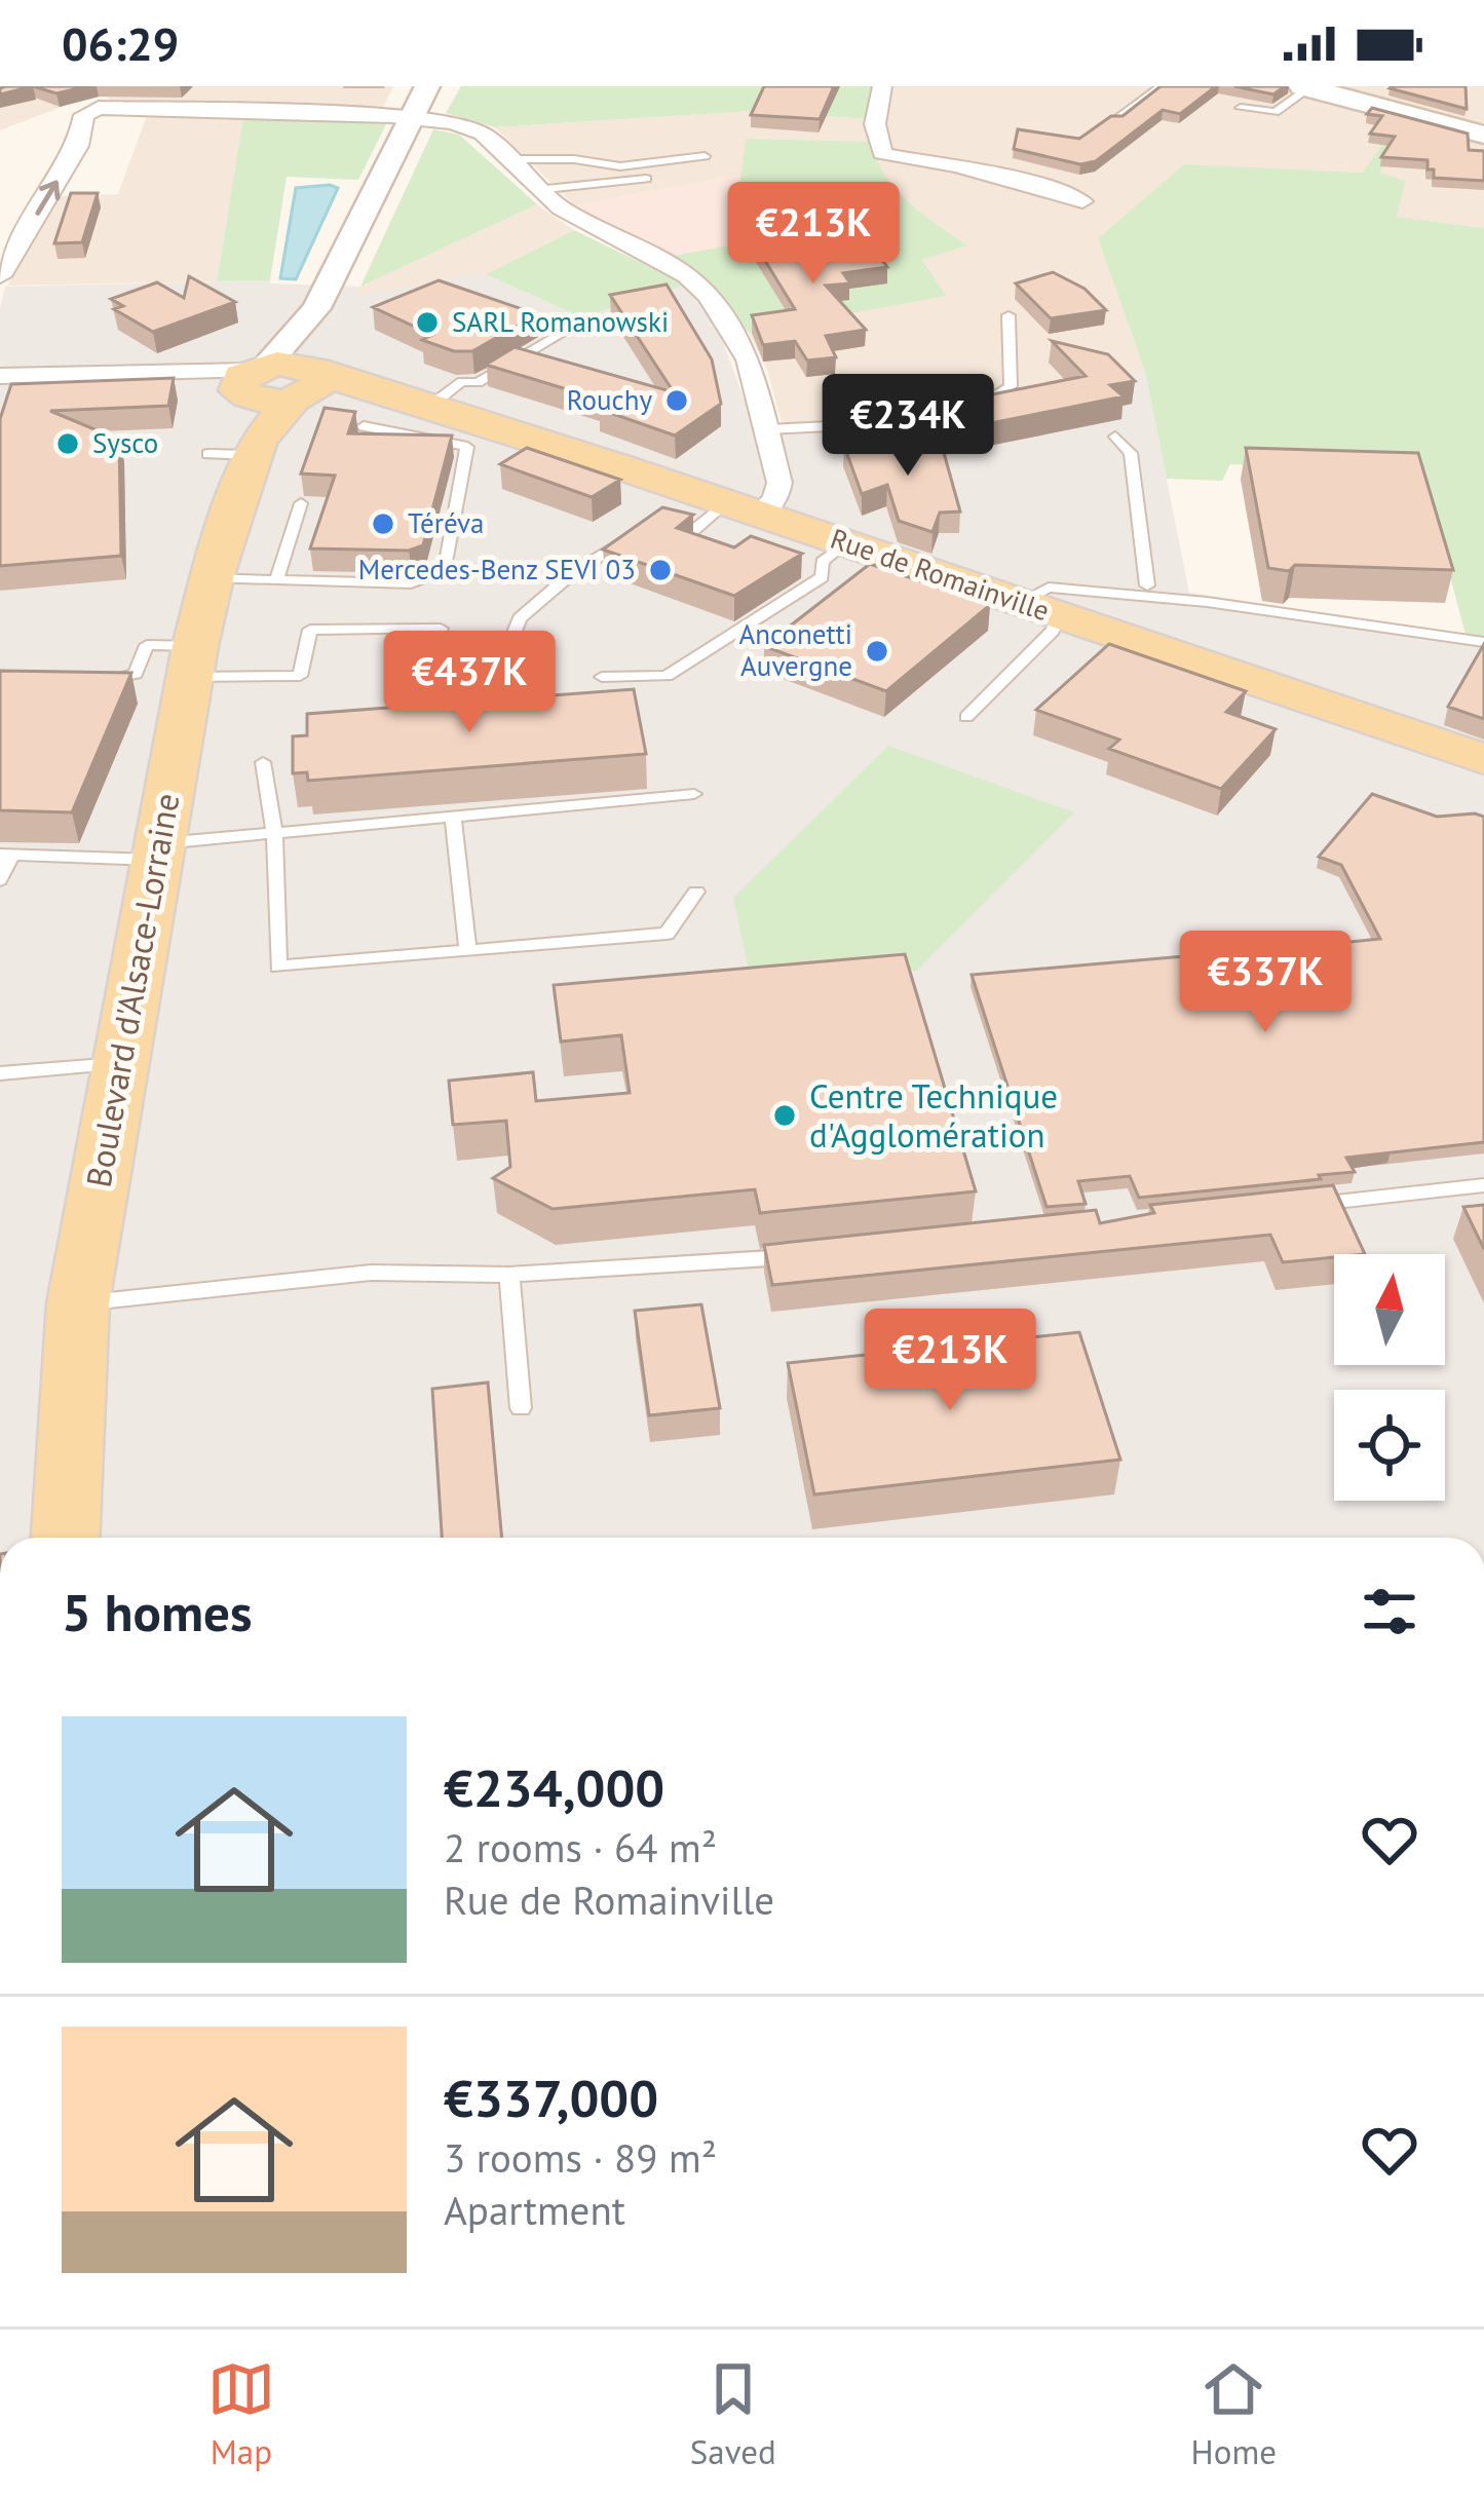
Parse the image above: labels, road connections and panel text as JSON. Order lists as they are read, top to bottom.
{
  "streets": {
    "main road": ["Rue de Romainville", "Boulevard d'Alsace-Lorraine"]
  },
  "crossings": [
    ["Rue de Romainville", "Boulevard d'Alsace-Lorraine"]
  ],
  "places": [
    "SARL Romanowski",
    "Rouchy",
    "Sysco",
    "Téréva",
    "Mercedes-Benz SEVI 03",
    "Anconetti Auvergne",
    "Centre Technique d'Agglomération"
  ],
  "north": "top",
  "page": {
    "status": "06:29",
    "price": [
      "€213K",
      "€234K",
      "€437K",
      "€337K",
      "€213K"
    ],
    "heading": "5 homes",
    "list": [
      {
        "name": "€234,000",
        "note": "2 rooms · 64 m² · Rue de Romainville"
      },
      {
        "name": "€337,000",
        "note": "3 rooms · 89 m² · Apartment"
      }
    ],
    "tabs": ["Map", "Saved", "Home"]
  }
}
